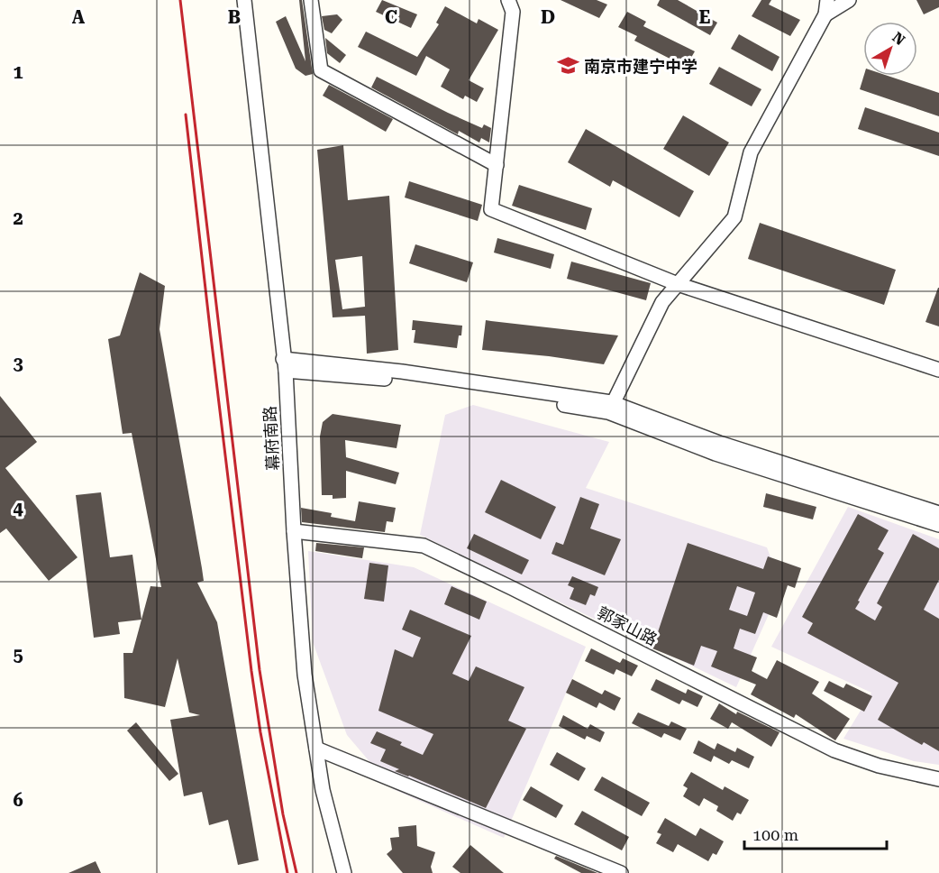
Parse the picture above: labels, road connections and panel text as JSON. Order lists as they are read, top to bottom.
{
  "streets": {
    "street": ["幕府南路", "郭家山路"]
  },
  "crossings": [
    ["幕府南路", "郭家山路"]
  ],
  "places": {
    "school or university": ["南京市建宁中学"]
  },
  "scale_bar": "100 m",
  "north": "top right",
  "grid": {
    "columns": [
      "A",
      "B",
      "C",
      "D",
      "E"
    ],
    "rows": [
      "1",
      "2",
      "3",
      "4",
      "5",
      "6"
    ]
  }
}
